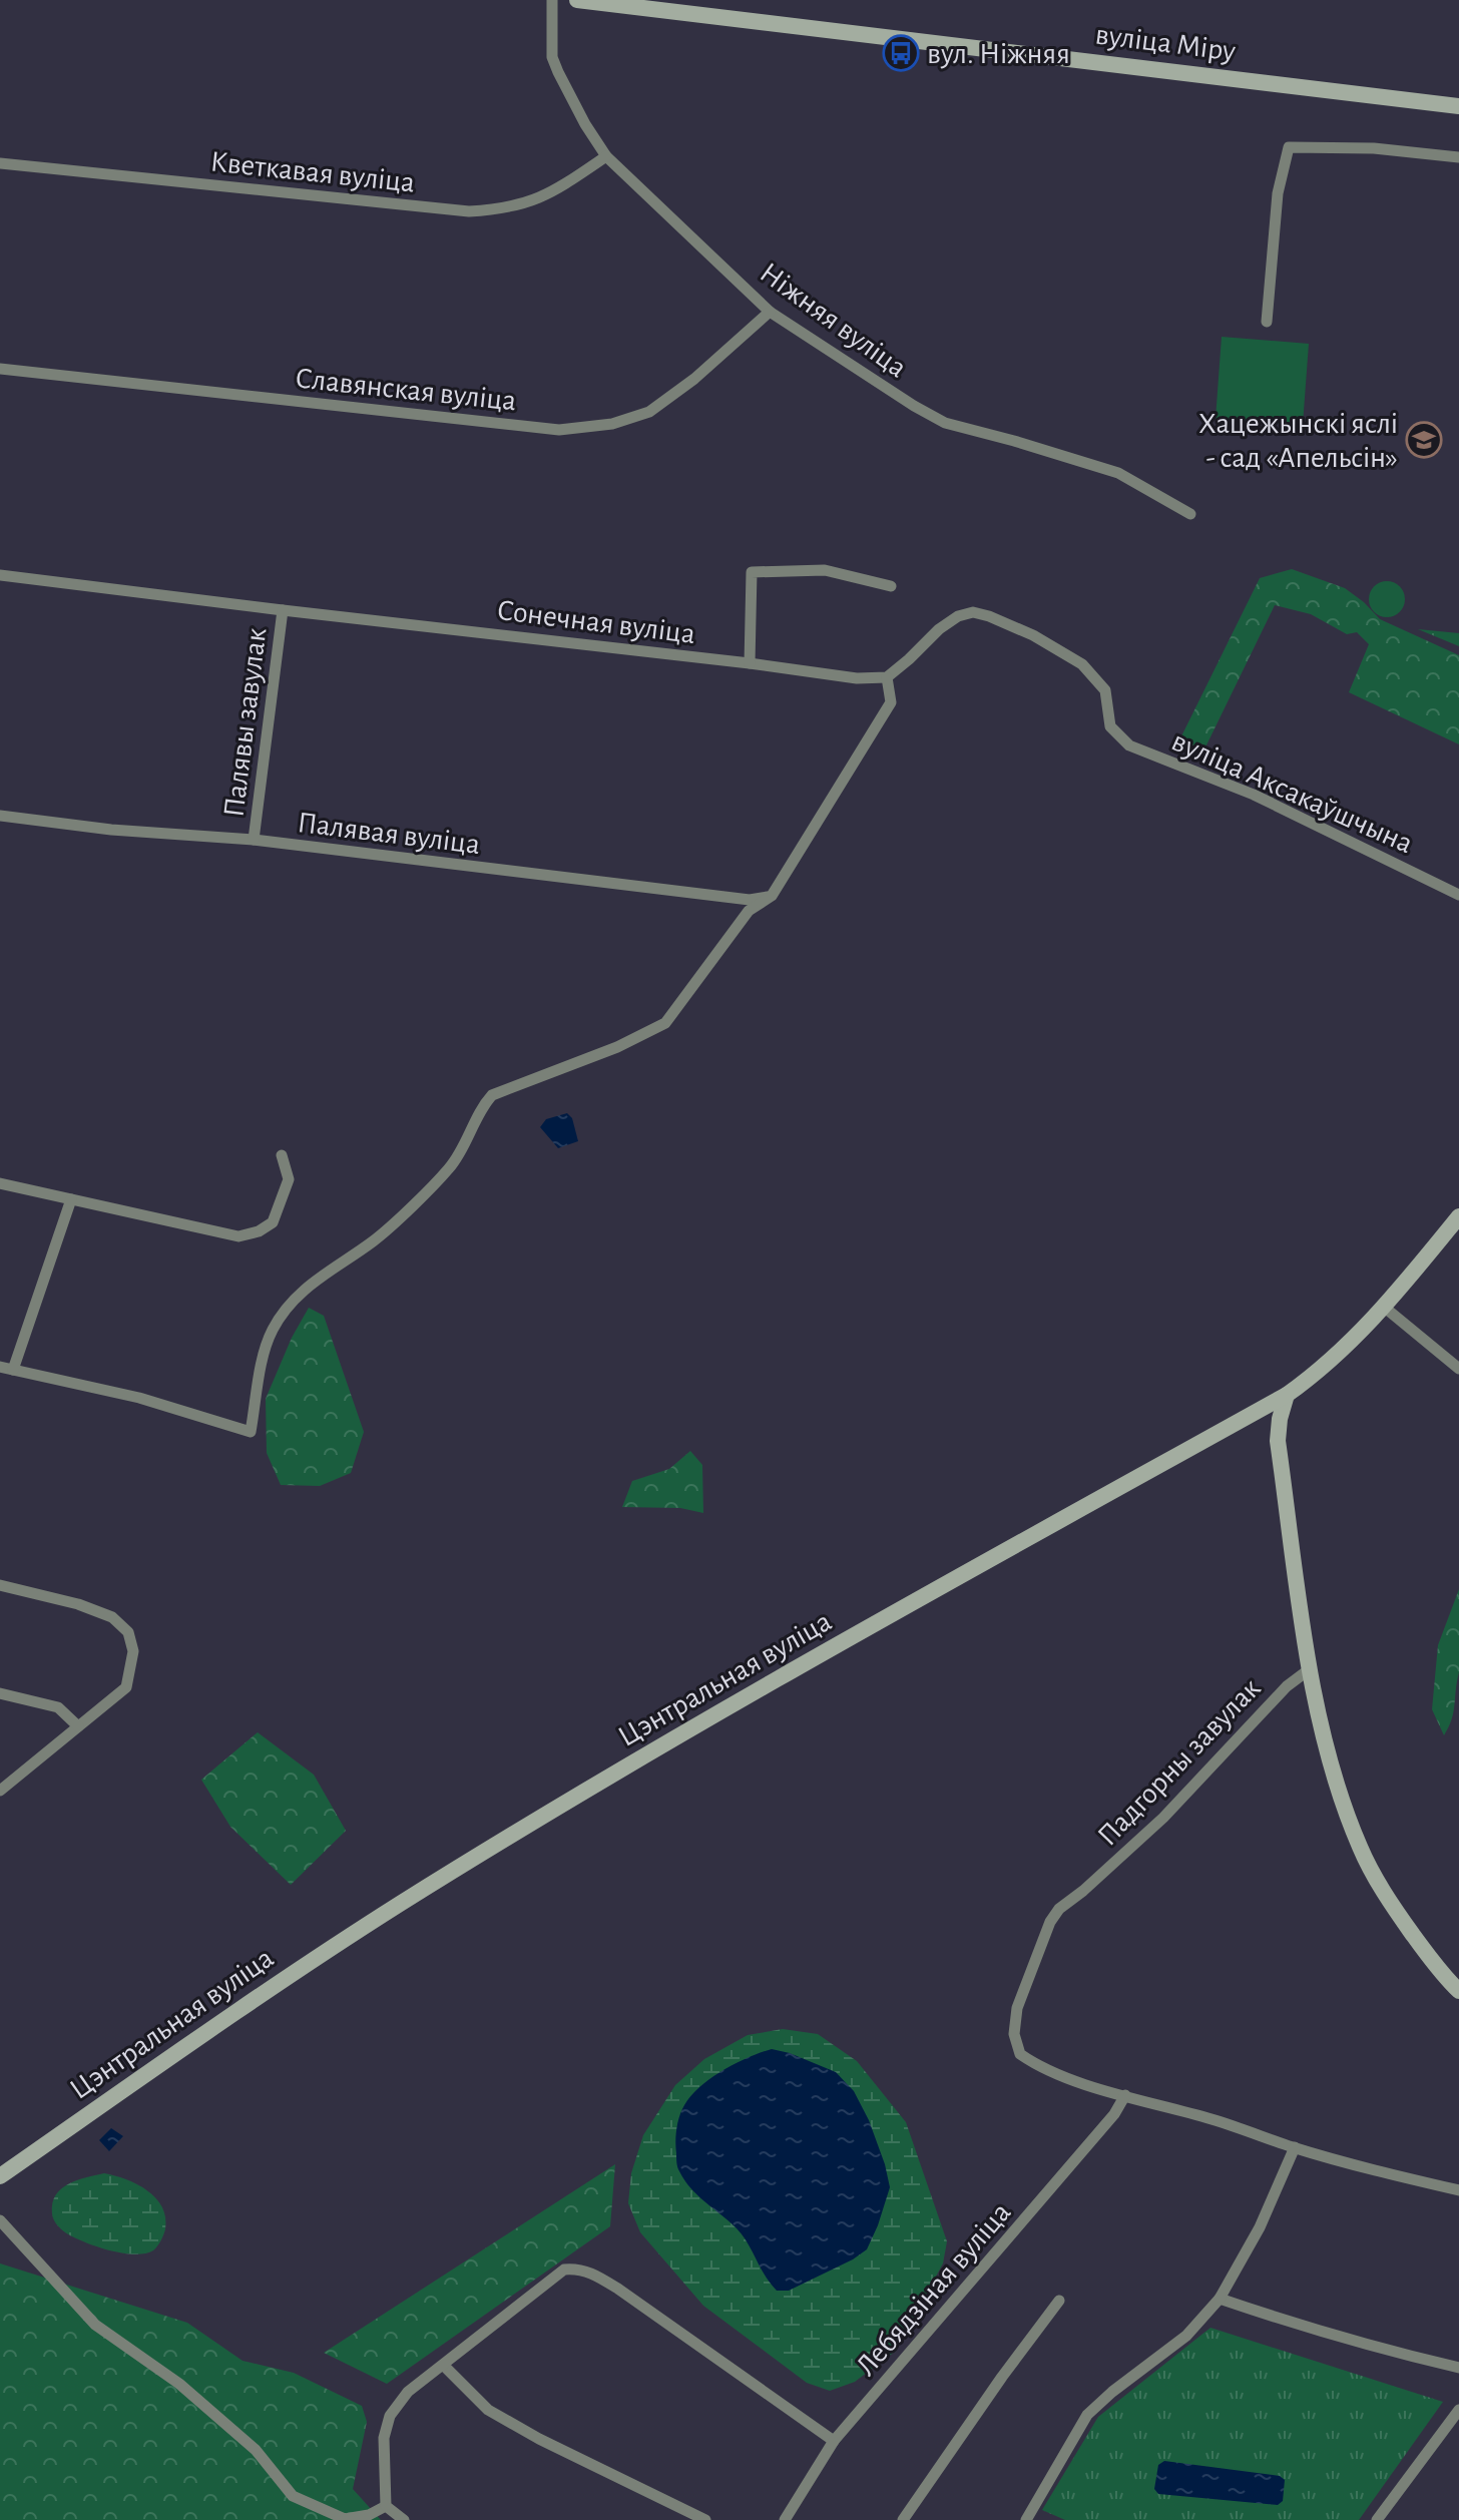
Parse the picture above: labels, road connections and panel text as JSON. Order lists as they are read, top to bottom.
{
  "streets": {
    "street": [
      "вуліца Міру",
      "Кветкавая вуліца",
      "Ніжняя вуліца",
      "Славянская вуліца",
      "Сонечная вуліца",
      "Палявы завулак",
      "вуліца Аксакаўшчына",
      "Палявая вуліца",
      "Цэнтральная вуліца",
      "Падгорны завулак",
      "Лебядзіная вуліца"
    ]
  },
  "crossings": [
    ["Кветкавая вуліца", "Ніжняя вуліца"],
    ["Ніжняя вуліца", "Славянская вуліца"],
    ["Сонечная вуліца", "Палявы завулак"],
    ["Сонечная вуліца", "вуліца Аксакаўшчына"],
    ["Палявы завулак", "Палявая вуліца"],
    ["Падгорны завулак", "Лебядзіная вуліца"]
  ],
  "places": {
    "bus stop": ["вул. Ніжняя"],
    "school or university": ["Хацежынскі яслі - сад «Апельсін»"]
  }
}
